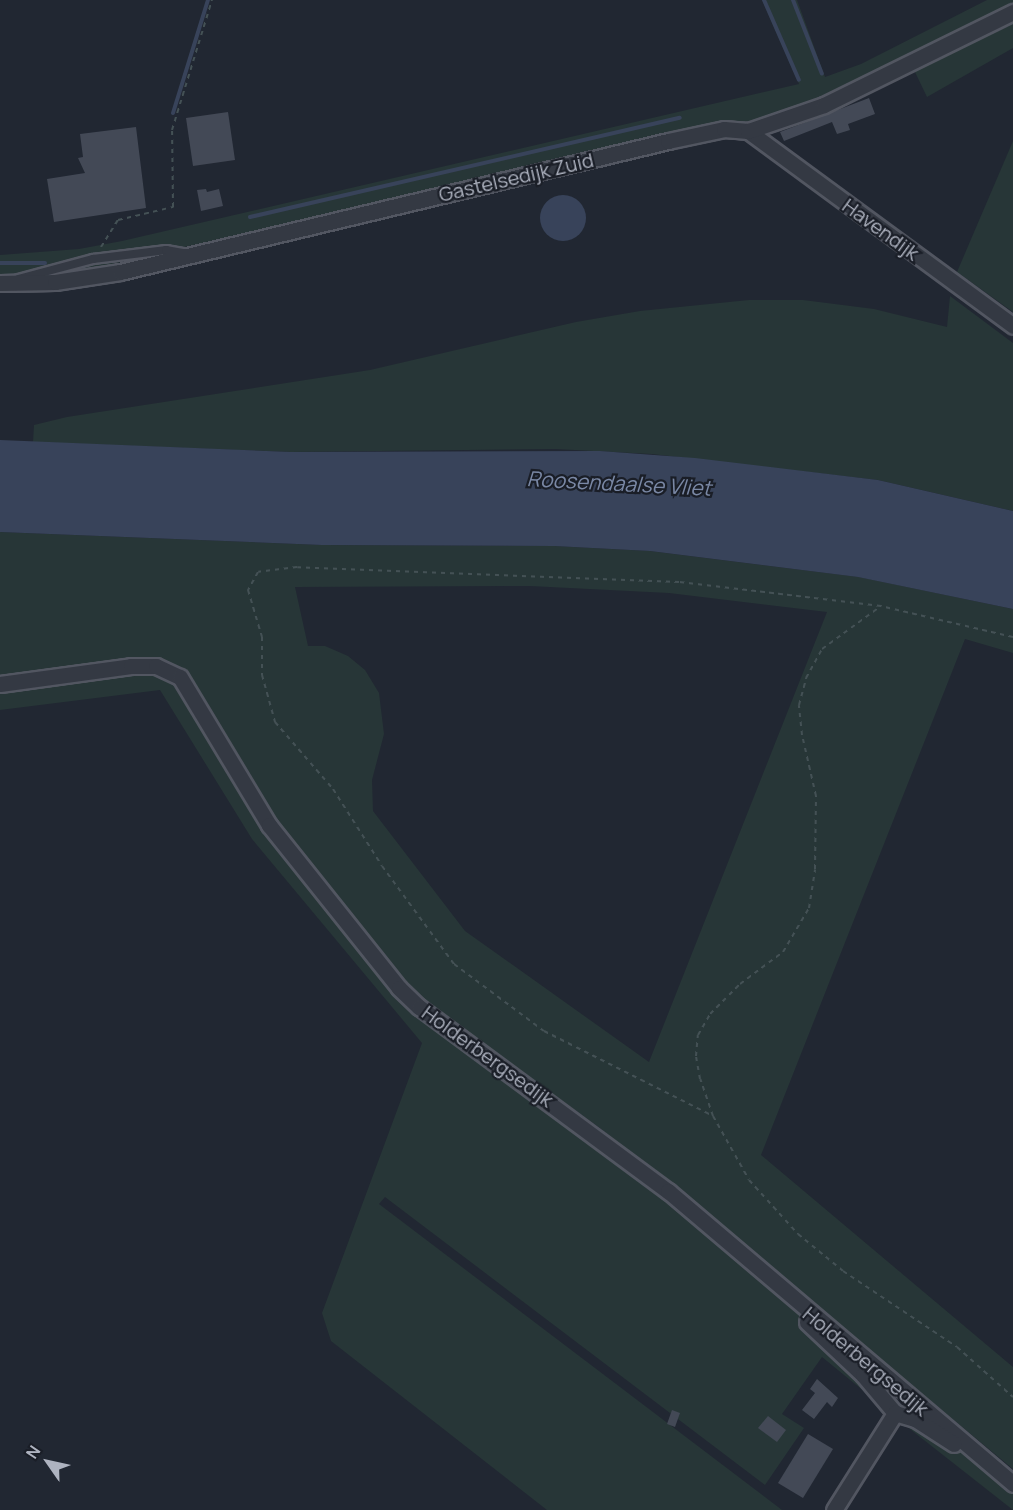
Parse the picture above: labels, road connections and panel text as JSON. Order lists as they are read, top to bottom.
{
  "streets": {
    "street": ["Gastelsedijk Zuid", "Havendijk", "Holderbergsedijk"]
  },
  "crossings": [
    ["Gastelsedijk Zuid", "Havendijk"]
  ],
  "water": ["Roosendaalse Vliet"],
  "north": "top left"
}
